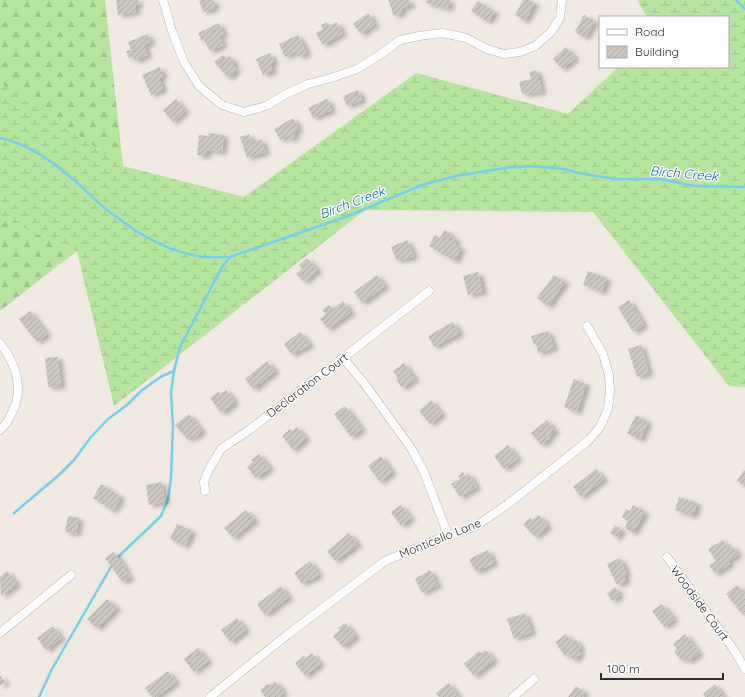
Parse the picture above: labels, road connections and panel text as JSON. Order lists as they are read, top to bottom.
{
  "streets": {
    "street": ["Declaration Court", "Monticello Lane", "Woodside Court"]
  },
  "water": ["Birch Creek"],
  "legend": ["Road", "Building"],
  "scale_bar": "100 m"
}
